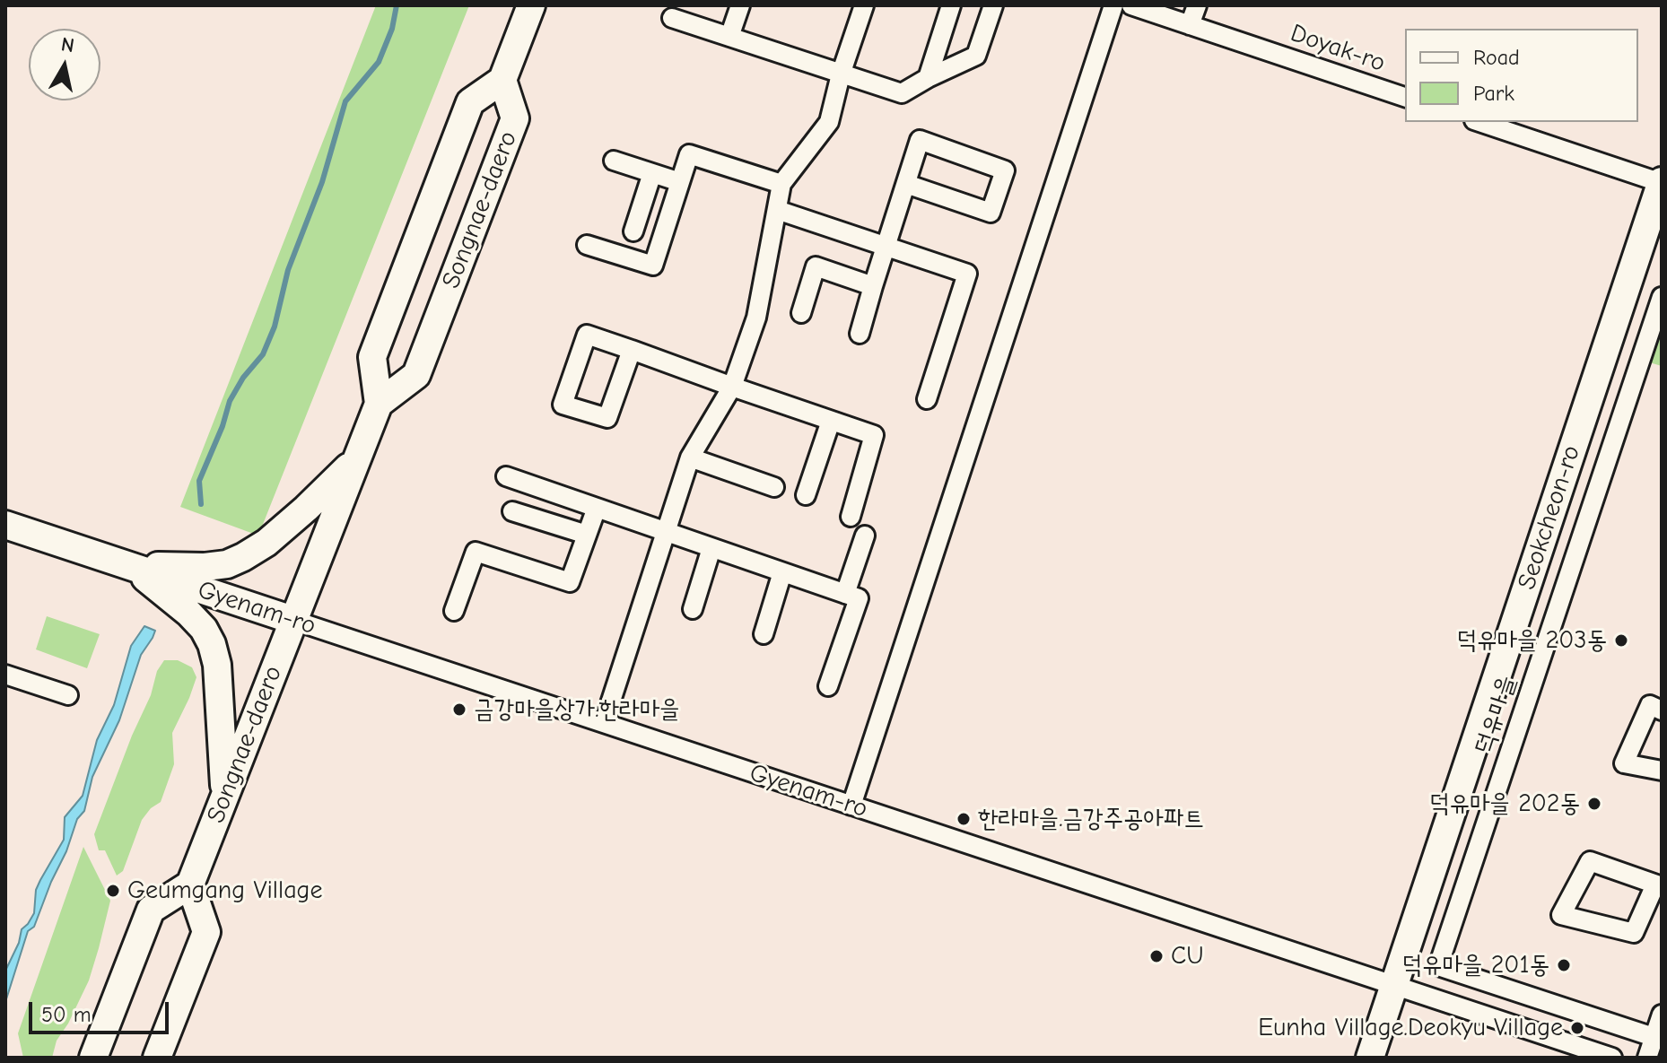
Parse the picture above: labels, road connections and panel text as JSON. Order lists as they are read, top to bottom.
{
  "streets": {
    "street": [
      "Doyak-ro",
      "Songnae-daero",
      "Seokcheon-ro",
      "Gyenam-ro",
      "덕유마을"
    ]
  },
  "crossings": [
    ["Songnae-daero", "Gyenam-ro"],
    ["Seokcheon-ro", "Gyenam-ro"]
  ],
  "places": [
    "덕유마을 203동",
    "금강마을상가.한라마을",
    "덕유마을 202동",
    "한라마을.금강주공아파트",
    "Geumgang Village",
    "CU",
    "덕유마을 201동",
    "Eunha Village.Deokyu Village"
  ],
  "legend": ["Road", "Park"],
  "scale_bar": "50 m",
  "north": "top"
}
